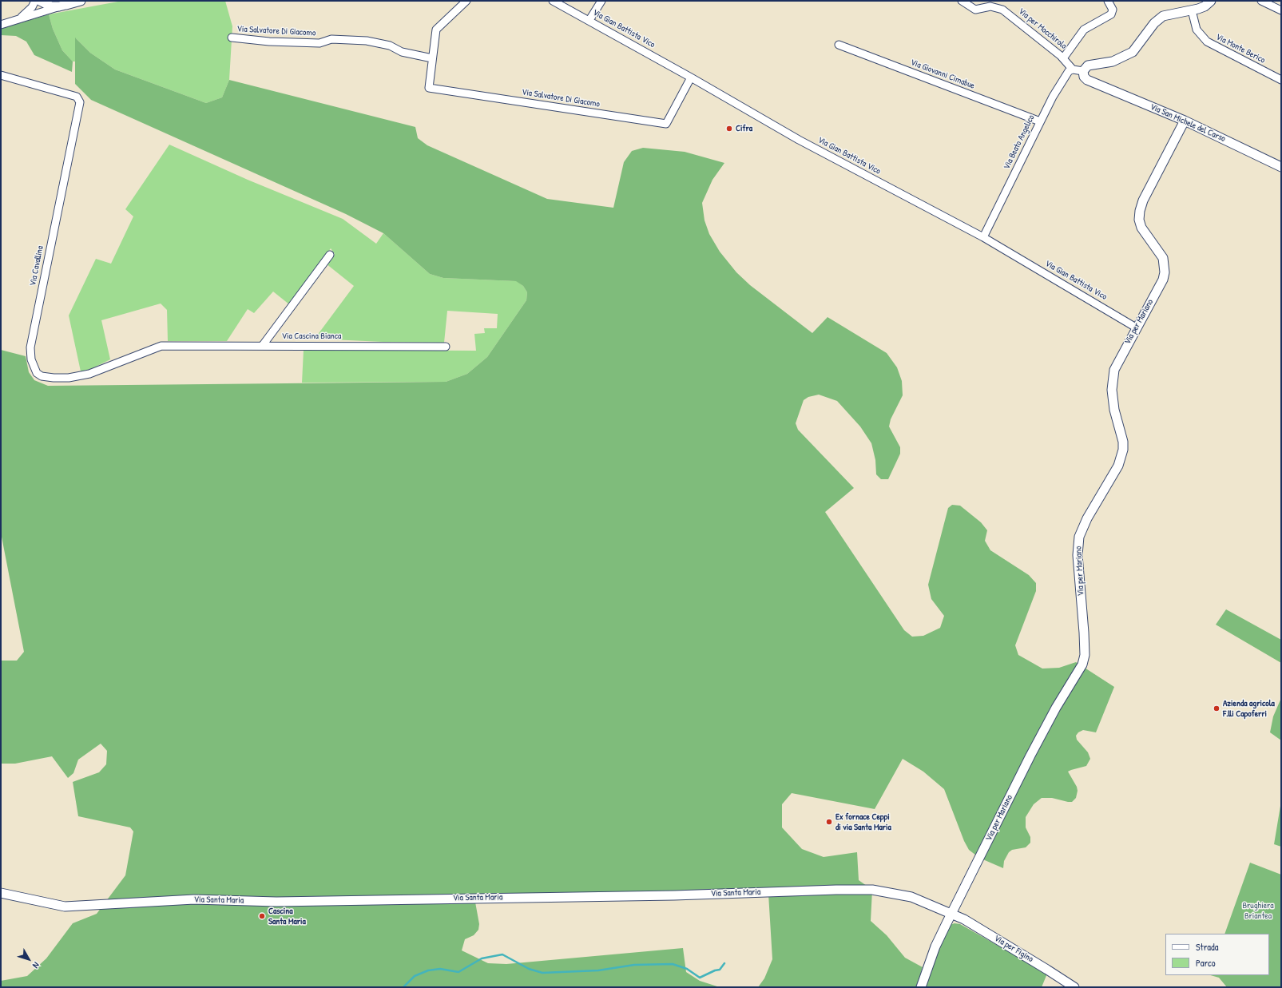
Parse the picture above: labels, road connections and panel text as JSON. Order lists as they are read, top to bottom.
{
  "streets": {
    "street": [
      "Via Gian Battista Vico",
      "Via per Mocchirolo",
      "Via Salvatore Di Giacomo",
      "Via Monte Berico",
      "Via Giovanni Cimabue",
      "Via San Michele del Carso",
      "Via Beato Angelico",
      "Via Cavallina",
      "Via per Mariano",
      "Via Cascina Bianca",
      "Via Santa Maria",
      "Via per Figino"
    ]
  },
  "crossings": [
    ["Via Gian Battista Vico", "Via Salvatore Di Giacomo"],
    ["Via Gian Battista Vico", "Via Beato Angelico"],
    ["Via Gian Battista Vico", "Via per Mariano"],
    ["Via per Mocchirolo", "Via Beato Angelico"],
    ["Via Giovanni Cimabue", "Via Beato Angelico"],
    ["Via San Michele del Carso", "Via per Mariano"],
    ["Via Cavallina", "Via Cascina Bianca"],
    ["Via per Mariano", "Via Santa Maria"],
    ["Via per Mariano", "Via per Figino"],
    ["Via Santa Maria", "Via per Figino"]
  ],
  "parks": ["Brughiera Briantea"],
  "places": [
    "Cifra",
    "Azienda agricola F.lli Capoferri",
    "Ex fornace Ceppi di via Santa Maria",
    "Cascina Santa Maria"
  ],
  "legend": ["Strada", "Parco"],
  "north": "bottom right"
}
